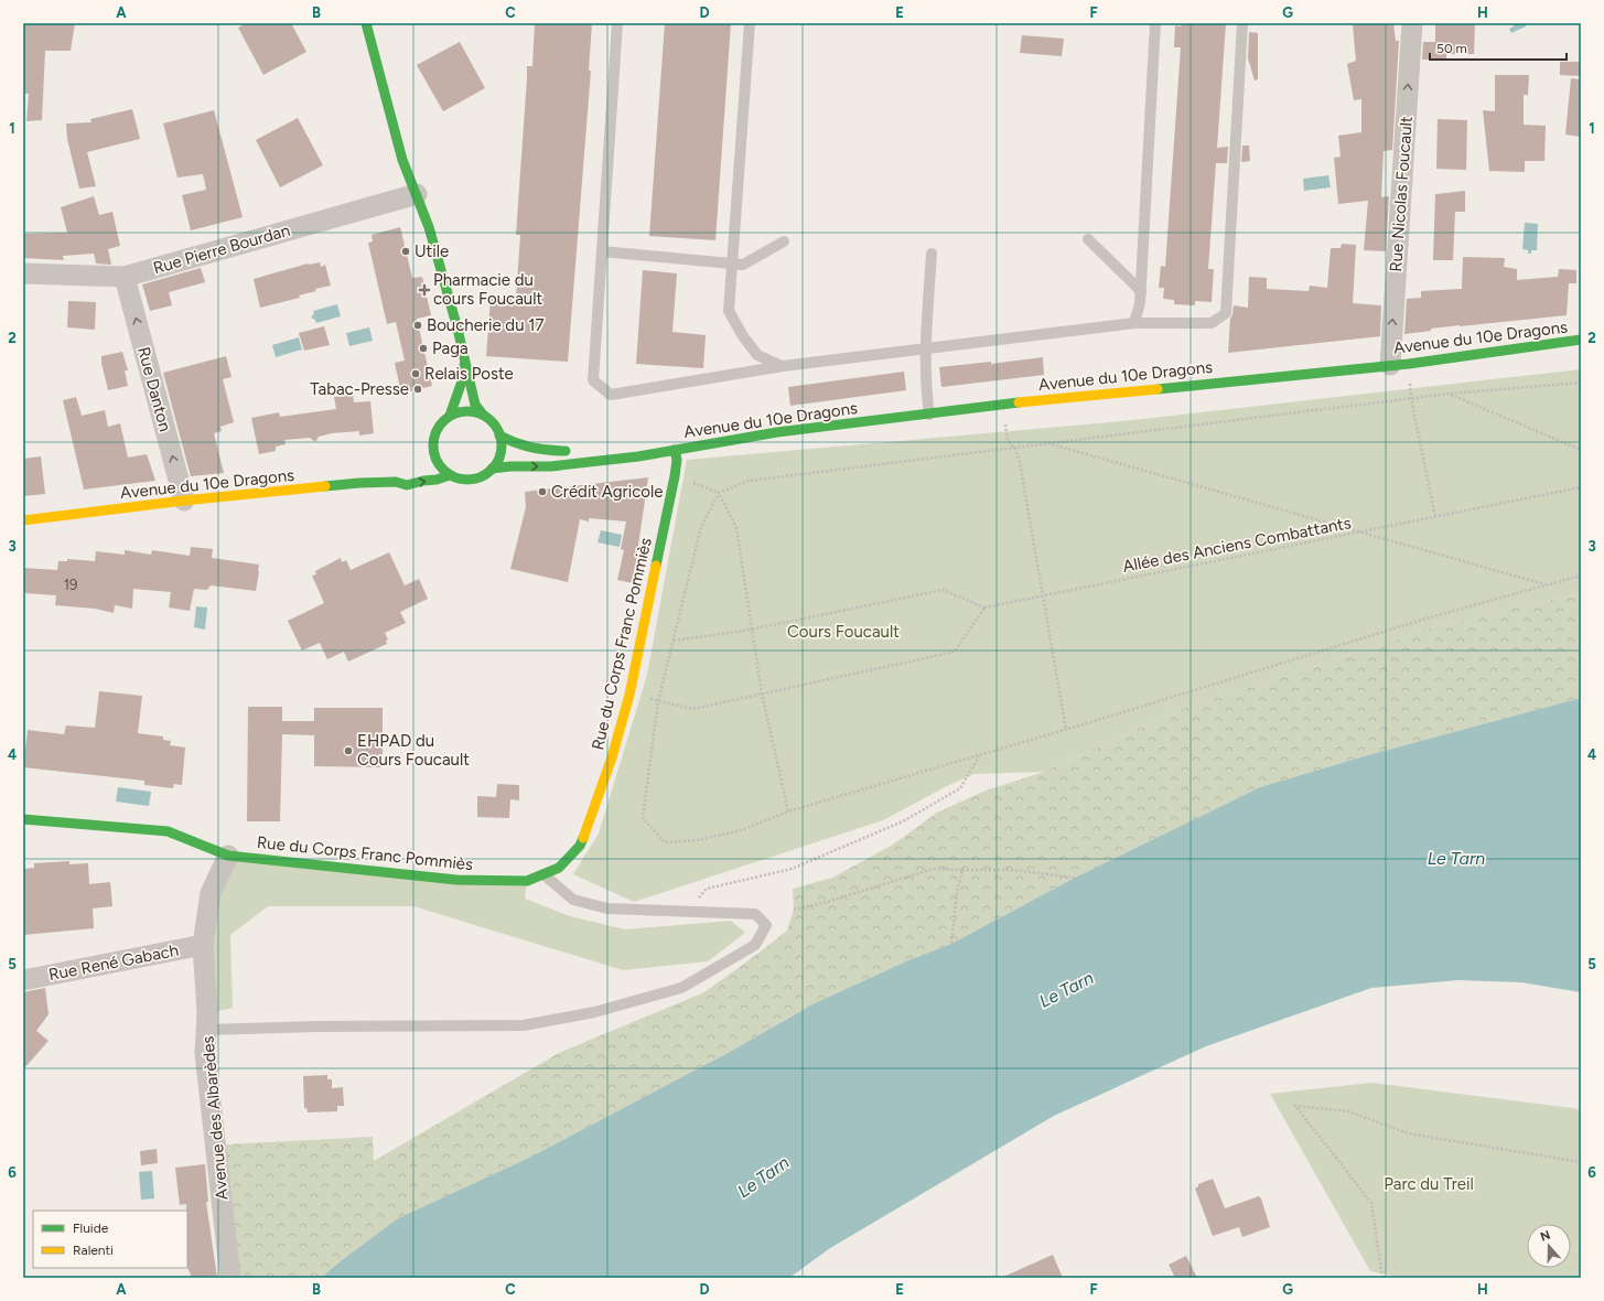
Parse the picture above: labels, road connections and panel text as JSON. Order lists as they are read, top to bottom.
{
  "streets": {
    "main road": ["Avenue du 10e Dragons", "Rue du Corps Franc Pommiès"],
    "street": [
      "Rue Nicolas Foucault",
      "Rue Pierre Bourdan",
      "Rue Danton",
      "Rue René Gabach",
      "Avenue des Albarèdes"
    ],
    "path": ["Allée des Anciens Combattants"]
  },
  "crossings": [
    ["Rue Nicolas Foucault", "Avenue du 10e Dragons"],
    ["Rue Pierre Bourdan", "Rue Danton"],
    ["Avenue du 10e Dragons", "Rue Danton"],
    ["Avenue du 10e Dragons", "Rue du Corps Franc Pommiès"],
    ["Rue du Corps Franc Pommiès", "Avenue des Albarèdes"],
    ["Rue René Gabach", "Avenue des Albarèdes"]
  ],
  "one_way": ["Rue Nicolas Foucault", "Rue Danton"],
  "water": ["Le Tarn"],
  "parks": ["Cours Foucault", "Parc du Treil"],
  "places": {
    "other": [
      "Utile",
      "Boucherie du 17",
      "Paga",
      "Relais Poste",
      "Tabac-Presse",
      "Crédit Agricole",
      "EHPAD du Cours Foucault"
    ],
    "health": ["Pharmacie du cours Foucault"]
  },
  "house_numbers": ["19"],
  "legend": ["Fluide", "Ralenti"],
  "scale_bar": "50 m",
  "north": "top",
  "grid": {
    "columns": [
      "A",
      "B",
      "C",
      "D",
      "E",
      "F",
      "G",
      "H"
    ],
    "rows": [
      "1",
      "2",
      "3",
      "4",
      "5",
      "6"
    ]
  }
}
